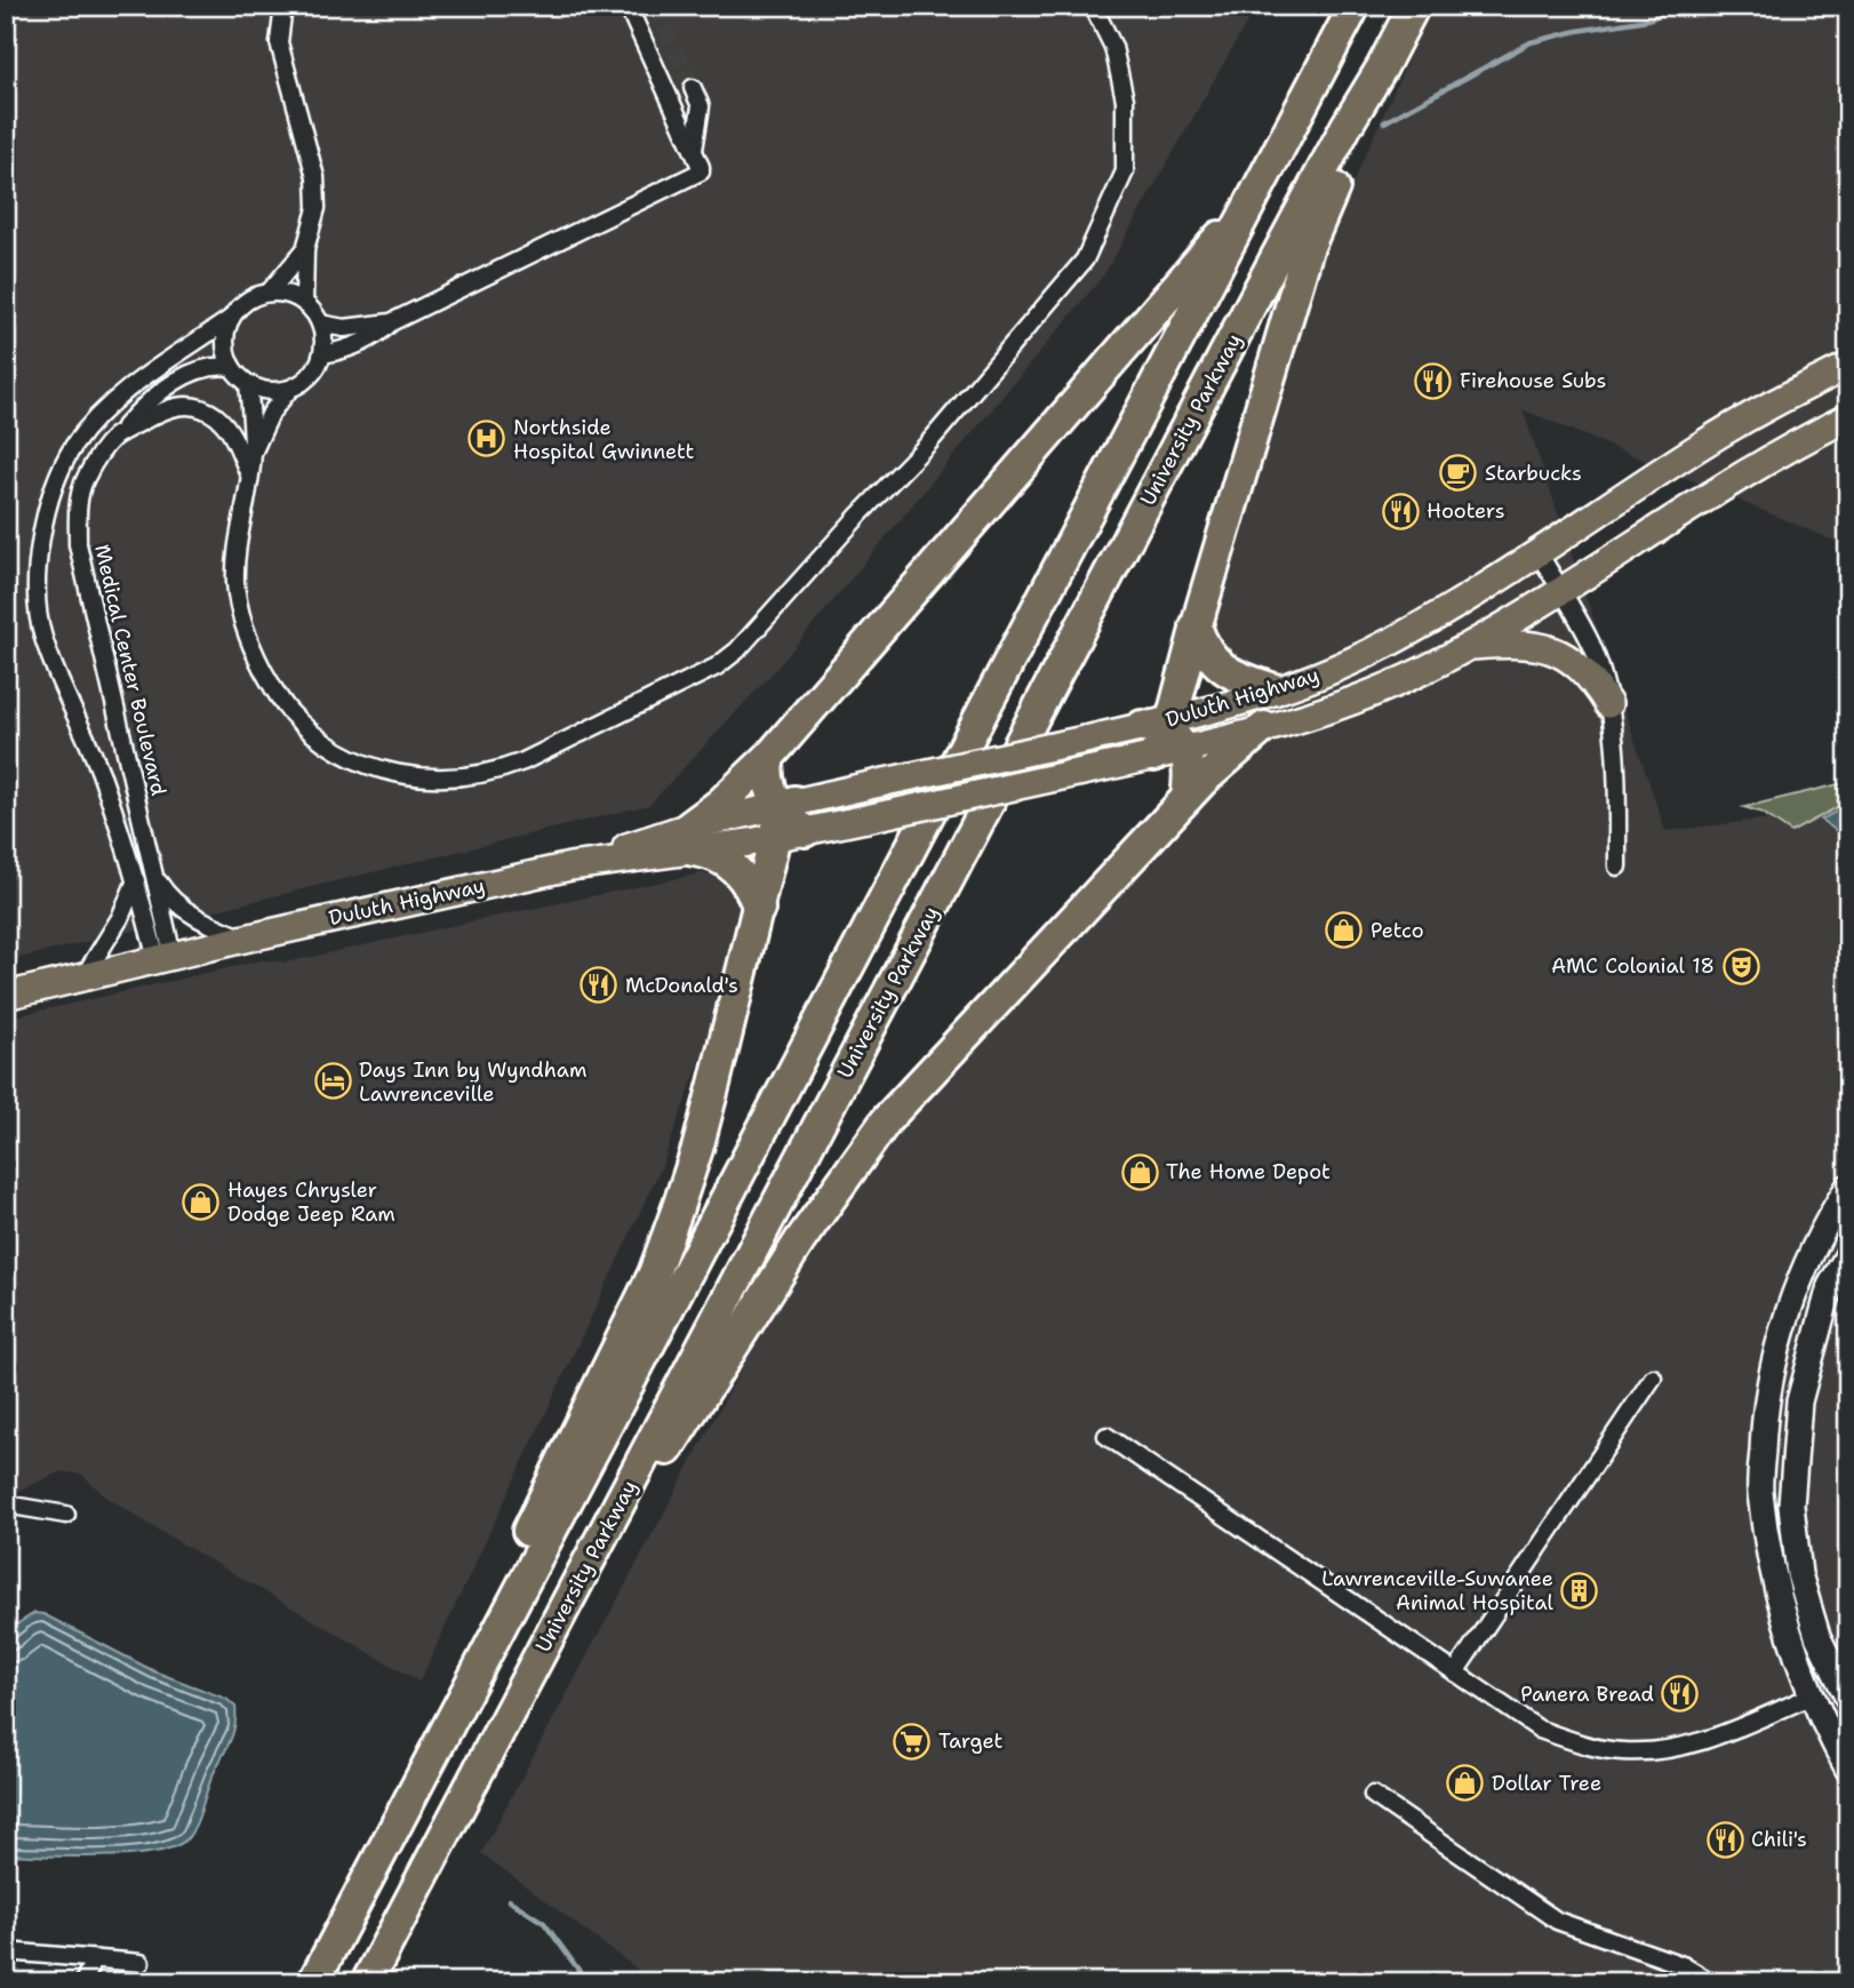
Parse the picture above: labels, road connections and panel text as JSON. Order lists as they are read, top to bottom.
{
  "streets": {
    "highway": ["University Parkway"],
    "main road": ["Duluth Highway"],
    "street": ["Medical Center Boulevard"]
  },
  "crossings": [
    ["Medical Center Boulevard", "Duluth Highway"]
  ],
  "places": {
    "restaurant": [
      "Firehouse Subs",
      "Hooters",
      "McDonald's",
      "Panera Bread",
      "Chili's"
    ],
    "hospital": ["Northside Hospital Gwinnett"],
    "cafe": ["Starbucks"],
    "shop": [
      "Petco",
      "The Home Depot",
      "Hayes Chrysler Dodge Jeep Ram",
      "Dollar Tree"
    ],
    "theatre": ["AMC Colonial 18"],
    "hotel": ["Days Inn by Wyndham Lawrenceville"],
    "building": ["Lawrenceville-Suwanee Animal Hospital"],
    "supermarket": ["Target"]
  }
}
